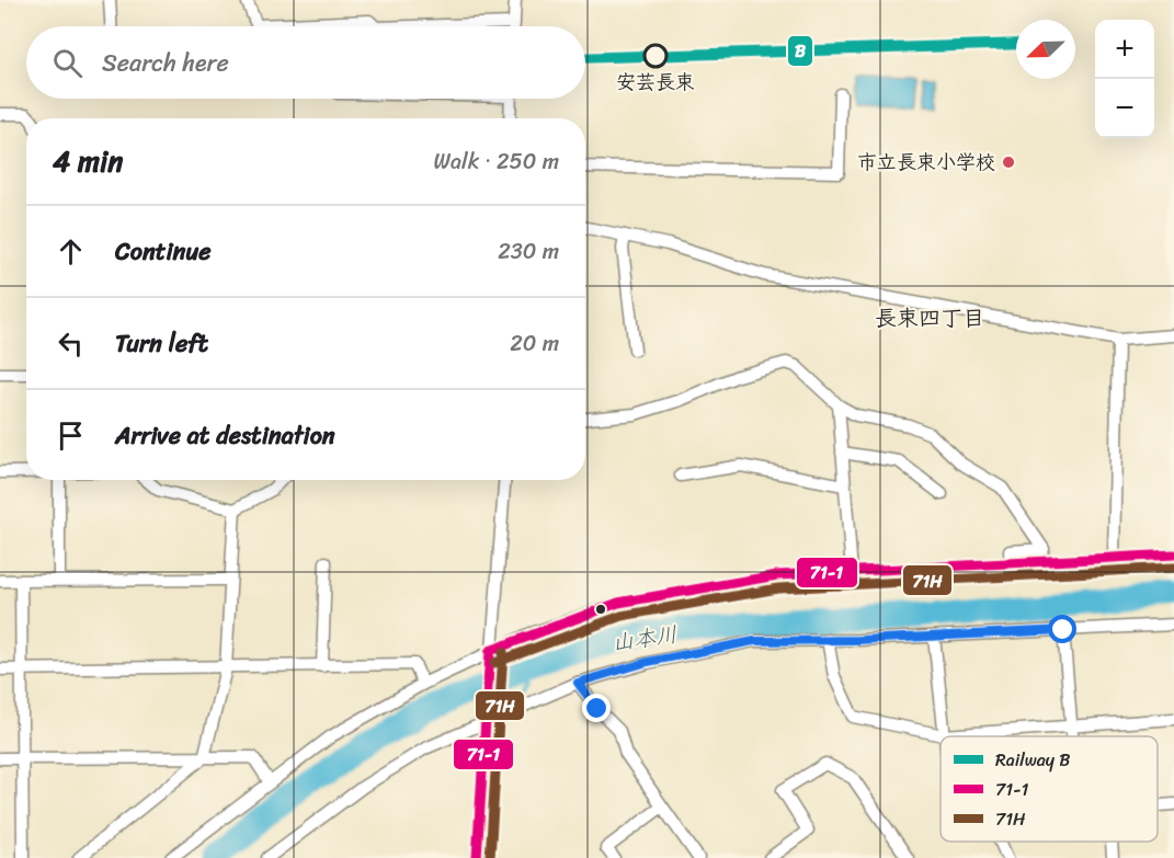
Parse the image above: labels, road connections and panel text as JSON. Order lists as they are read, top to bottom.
{
  "districts": ["長束四丁目"],
  "water": ["山本川"],
  "places": ["安芸長束", "市立長束小学校"],
  "lines": ["rail line B", "transit line 71-1", "transit line 71H"],
  "legend": ["Railway B", "71-1", "71H"],
  "north": "bottom left",
  "page": {
    "map_buttons": ["+", "−"],
    "search": "Search here",
    "heading": ["4 min", "Walk · 250 m"],
    "list": [
      ["Continue", "230 m"],
      ["Turn left", "20 m"],
      "Arrive at destination"
    ]
  }
}
